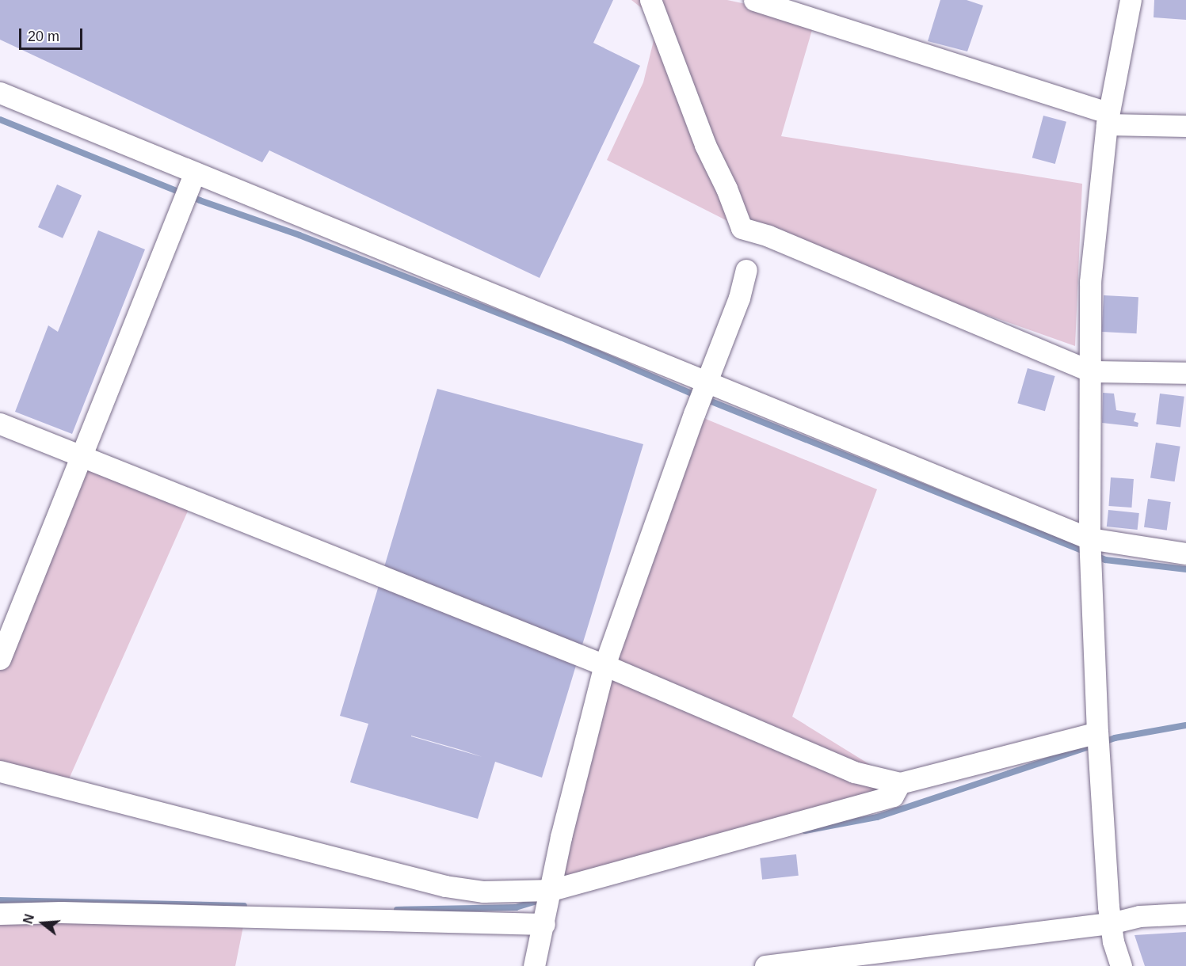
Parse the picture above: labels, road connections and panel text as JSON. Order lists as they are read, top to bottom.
{
  "scale_bar": "20 m",
  "north": "left"
}
